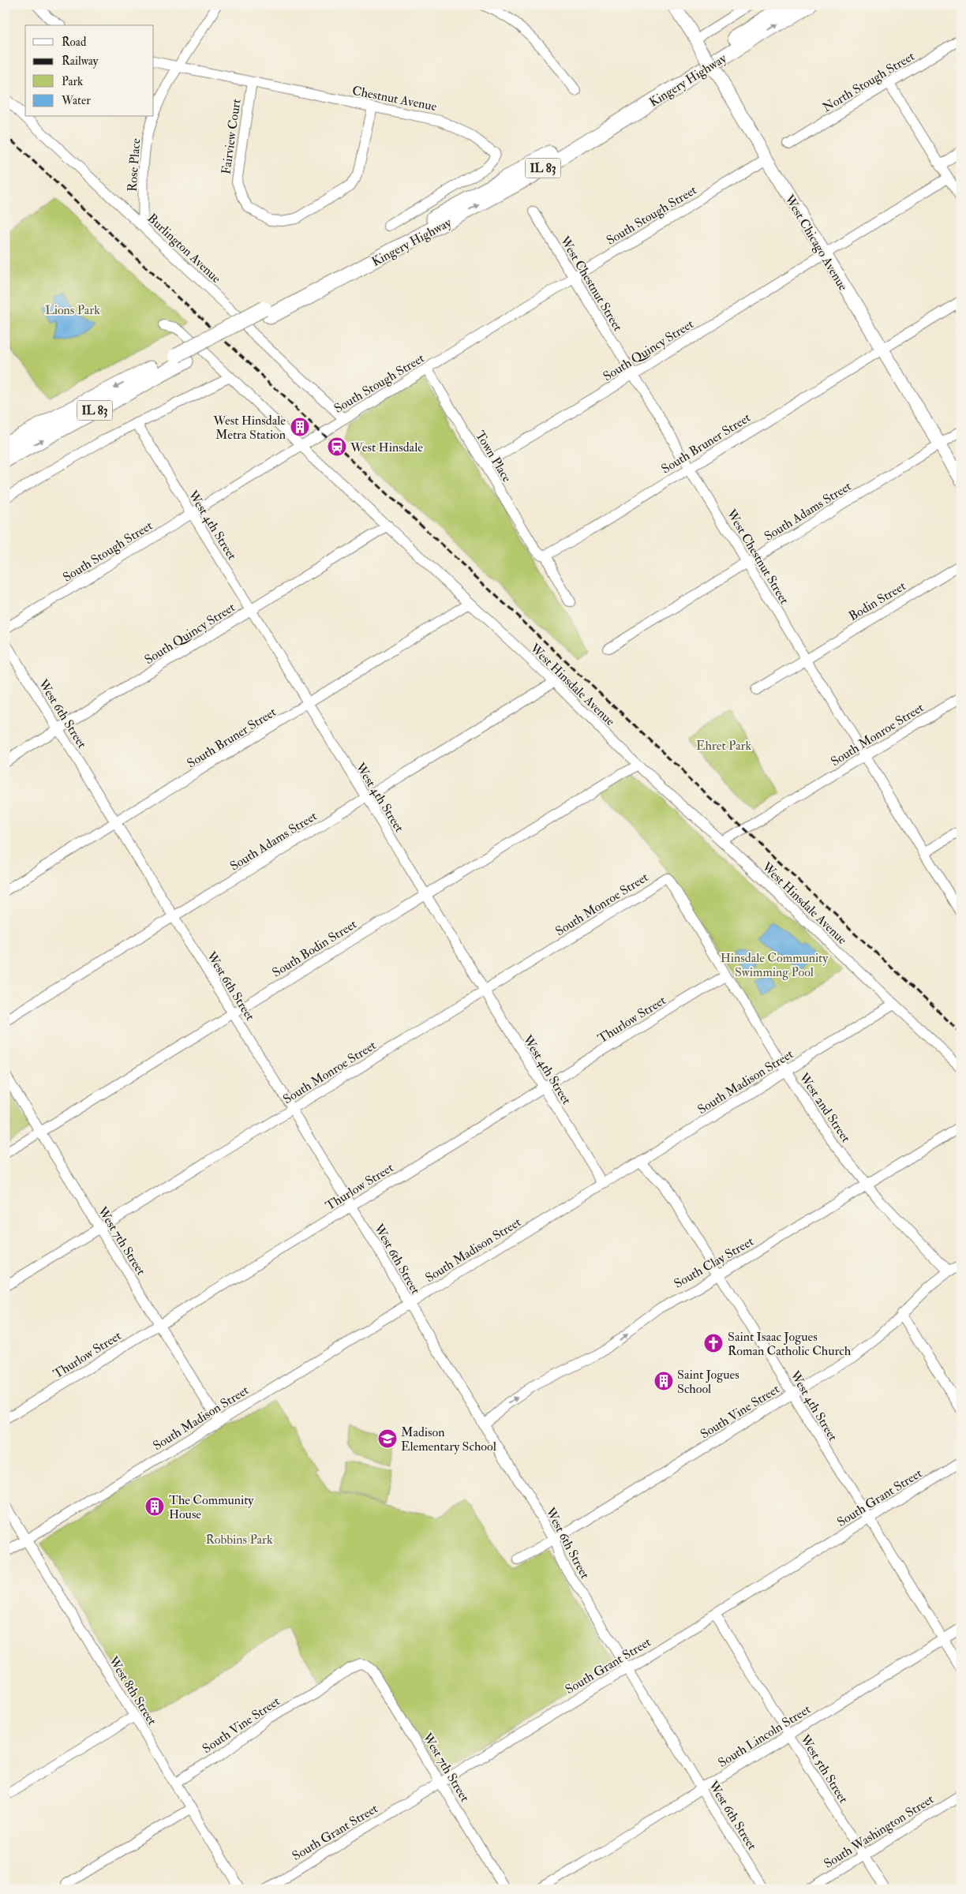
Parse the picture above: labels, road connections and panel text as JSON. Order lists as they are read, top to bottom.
{
  "streets": {
    "highway": ["Kingery Highway", "IL 83"],
    "main road": ["West Chicago Avenue"],
    "street": [
      "North Stough Street",
      "Chestnut Avenue",
      "Fairview Court",
      "Rose Place",
      "South Stough Street",
      "Burlington Avenue",
      "West Chestnut Street",
      "South Quincy Street",
      "South Bruner Street",
      "Town Place",
      "South Adams Street",
      "West 4th Street",
      "Bodin Street",
      "West Hinsdale Avenue",
      "West 6th Street",
      "South Monroe Street",
      "South Bodin Street",
      "Thurlow Street",
      "South Madison Street",
      "West 2nd Street",
      "West 7th Street",
      "South Clay Street",
      "South Vine Street",
      "South Grant Street",
      "West 8th Street",
      "South Lincoln Street",
      "West 5th Street",
      "South Washington Street"
    ]
  },
  "crossings": [
    ["Chestnut Avenue", "Fairview Court"],
    ["Chestnut Avenue", "Rose Place"],
    ["Rose Place", "Burlington Avenue"],
    ["South Stough Street", "West Chicago Avenue"],
    ["South Stough Street", "Burlington Avenue"],
    ["South Stough Street", "West Chestnut Street"],
    ["South Stough Street", "Town Place"],
    ["South Stough Street", "West 4th Street"],
    ["South Stough Street", "West Hinsdale Avenue"],
    ["West Chicago Avenue", "South Quincy Street"],
    ["West Chicago Avenue", "South Bruner Street"],
    ["West Chicago Avenue", "South Adams Street"],
    ["West Chestnut Street", "South Quincy Street"],
    ["West Chestnut Street", "South Bruner Street"],
    ["West Chestnut Street", "South Adams Street"],
    ["West Chestnut Street", "Bodin Street"],
    ["West Chestnut Street", "South Monroe Street"],
    ["South Quincy Street", "Town Place"],
    ["South Quincy Street", "West 4th Street"],
    ["South Quincy Street", "West Hinsdale Avenue"],
    ["South Quincy Street", "West 6th Street"],
    ["South Bruner Street", "Town Place"],
    ["South Bruner Street", "West 4th Street"],
    ["South Bruner Street", "West Hinsdale Avenue"],
    ["South Bruner Street", "West 6th Street"],
    ["South Adams Street", "West 4th Street"],
    ["South Adams Street", "West Hinsdale Avenue"],
    ["South Adams Street", "West 6th Street"],
    ["West 4th Street", "South Monroe Street"],
    ["West 4th Street", "South Bodin Street"],
    ["West 4th Street", "Thurlow Street"],
    ["West 4th Street", "South Madison Street"],
    ["West 4th Street", "South Clay Street"],
    ["West 4th Street", "South Vine Street"],
    ["West 4th Street", "South Grant Street"],
    ["West 4th Street", "South Lincoln Street"],
    ["West Hinsdale Avenue", "South Monroe Street"],
    ["West Hinsdale Avenue", "South Bodin Street"],
    ["West Hinsdale Avenue", "South Madison Street"],
    ["West 6th Street", "South Monroe Street"],
    ["West 6th Street", "South Bodin Street"],
    ["West 6th Street", "Thurlow Street"],
    ["West 6th Street", "South Madison Street"],
    ["West 6th Street", "South Clay Street"],
    ["West 6th Street", "South Vine Street"],
    ["West 6th Street", "South Grant Street"],
    ["West 6th Street", "South Lincoln Street"],
    ["South Monroe Street", "West 2nd Street"],
    ["South Monroe Street", "West 7th Street"],
    ["South Bodin Street", "West 7th Street"],
    ["Thurlow Street", "West 2nd Street"],
    ["Thurlow Street", "West 7th Street"],
    ["South Madison Street", "West 2nd Street"],
    ["South Madison Street", "West 7th Street"],
    ["South Madison Street", "West 8th Street"],
    ["West 2nd Street", "South Clay Street"],
    ["West 2nd Street", "South Vine Street"],
    ["West 7th Street", "South Vine Street"],
    ["West 7th Street", "South Grant Street"],
    ["South Vine Street", "West 8th Street"],
    ["South Grant Street", "West 5th Street"],
    ["South Lincoln Street", "West 5th Street"],
    ["West 5th Street", "South Washington Street"]
  ],
  "one_way": ["South Clay Street"],
  "parks": [
    "Lions Park",
    "Ehret Park",
    "Hinsdale Community Swimming Pool",
    "Robbins Park"
  ],
  "places": {
    "building": ["West Hinsdale Metra Station", "Saint Jogues School", "The Community House"],
    "station": ["West Hinsdale"],
    "church": ["Saint Isaac Jogues Roman Catholic Church"],
    "school or university": ["Madison Elementary School"]
  },
  "legend": [
    "Road",
    "Railway",
    "Park",
    "Water"
  ]
}
